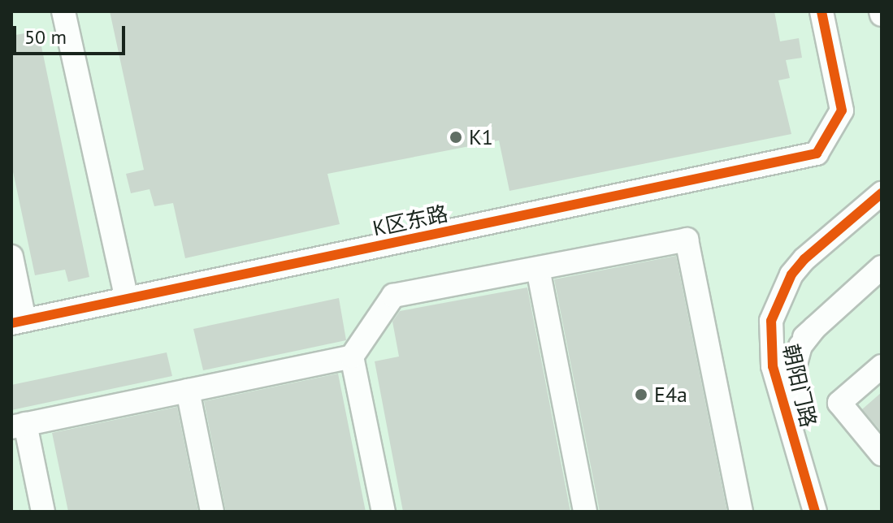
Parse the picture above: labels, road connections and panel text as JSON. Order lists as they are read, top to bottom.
{
  "streets": {
    "street": ["K区东路", "朝阳门路"]
  },
  "places": ["K1", "E4a"],
  "scale_bar": "50 m"
}
